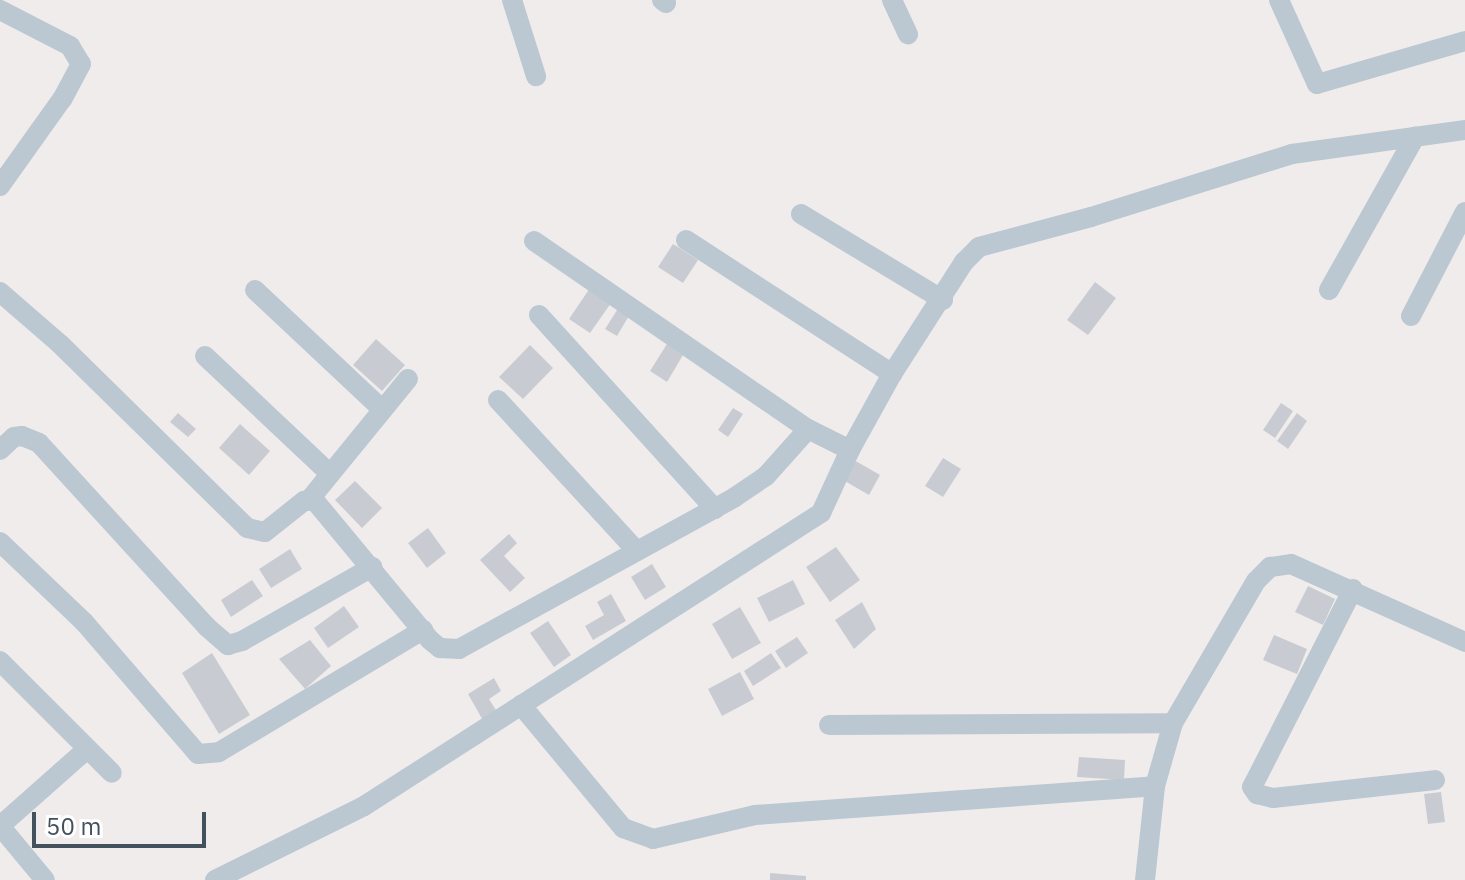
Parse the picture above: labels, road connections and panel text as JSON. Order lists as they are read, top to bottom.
{
  "scale_bar": "50 m"
}
